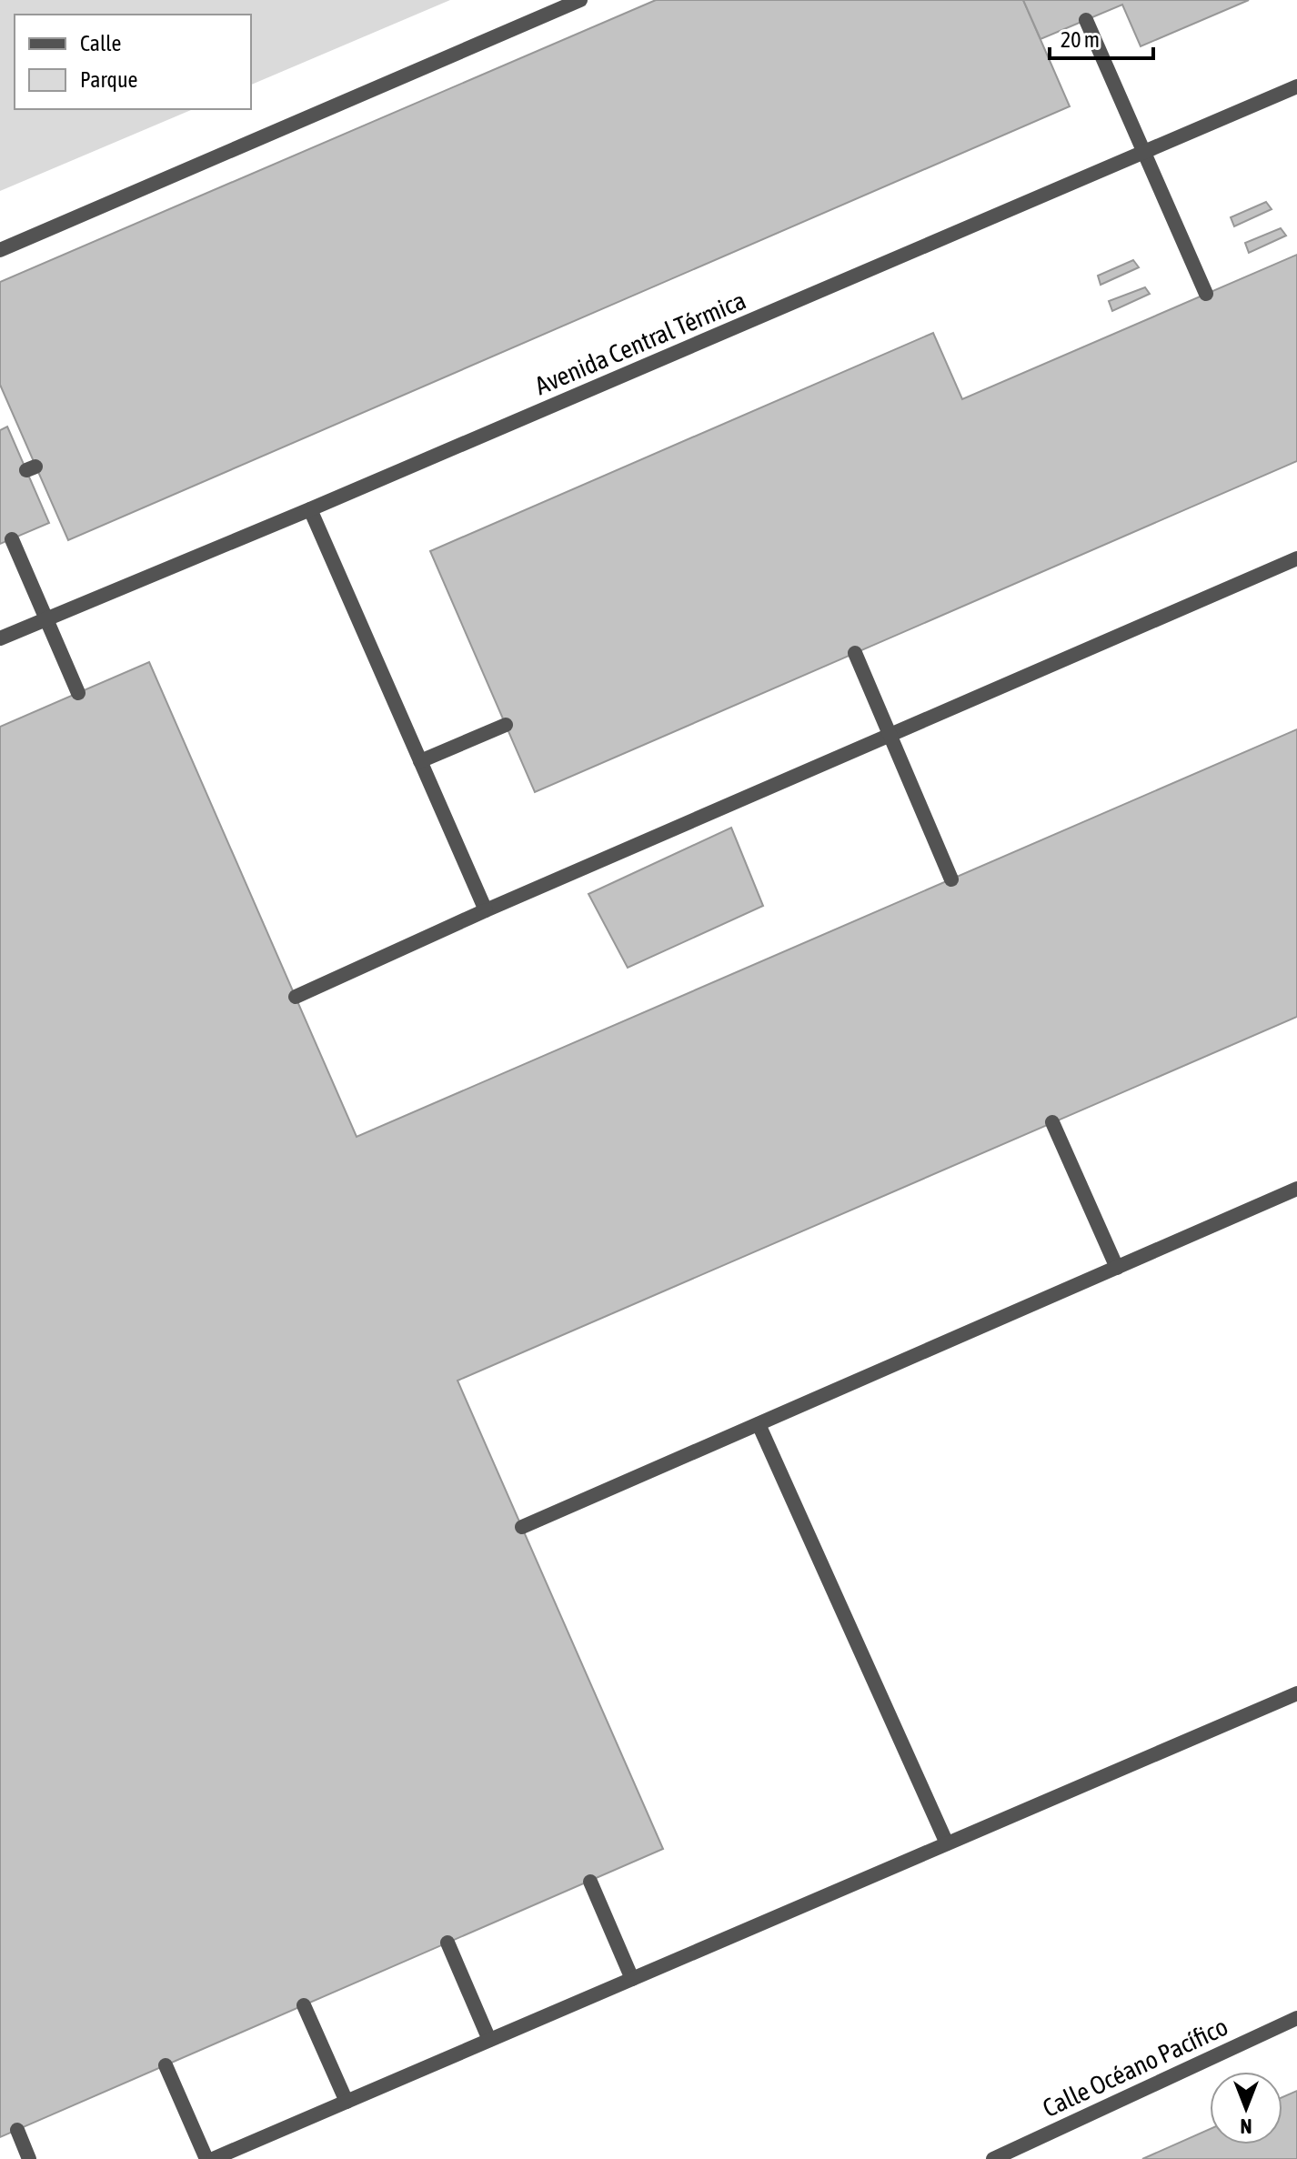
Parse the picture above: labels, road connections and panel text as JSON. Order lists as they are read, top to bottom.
{
  "streets": {
    "street": ["Avenida Central Térmica", "Calle Océano Pacífico"]
  },
  "legend": ["Calle", "Parque"],
  "scale_bar": "20 m",
  "north": "bottom"
}
